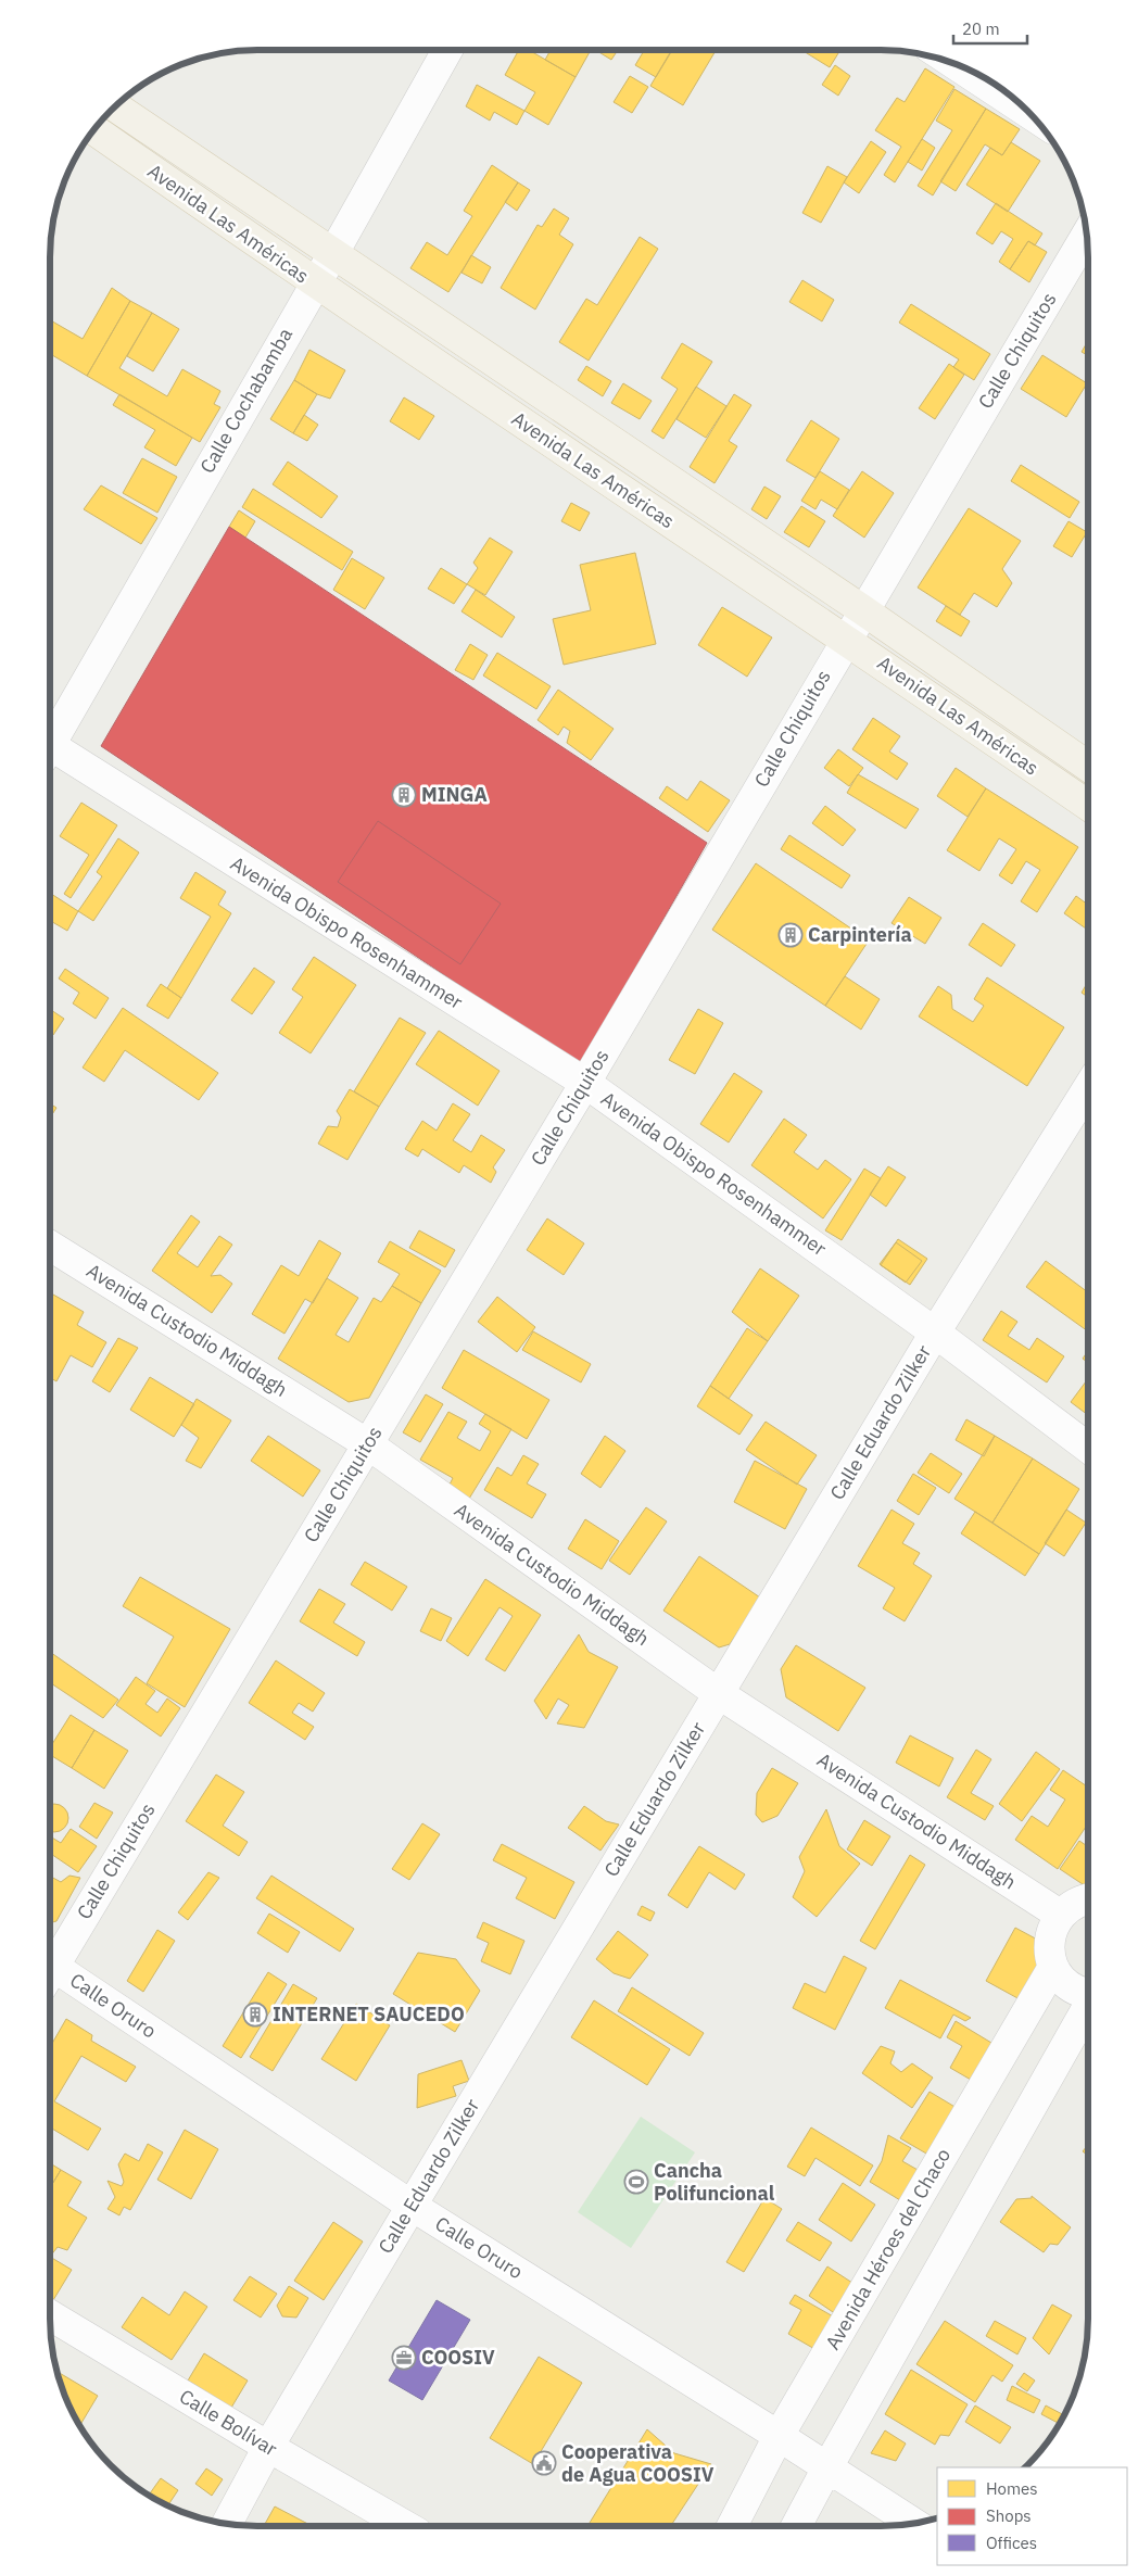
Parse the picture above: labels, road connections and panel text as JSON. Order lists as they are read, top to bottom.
{
  "streets": {
    "main road": ["Avenida Las Américas"],
    "street": [
      "Calle Chiquitos",
      "Calle Cochabamba",
      "Avenida Obispo Rosenhammer",
      "Avenida Custodio Middagh",
      "Calle Eduardo Zilker",
      "Calle Oruro",
      "Avenida Héroes del Chaco",
      "Calle Bolívar"
    ]
  },
  "crossings": [
    ["Avenida Las Américas", "Calle Chiquitos"],
    ["Avenida Las Américas", "Calle Cochabamba"],
    ["Calle Chiquitos", "Avenida Obispo Rosenhammer"],
    ["Calle Chiquitos", "Avenida Custodio Middagh"],
    ["Avenida Obispo Rosenhammer", "Calle Eduardo Zilker"],
    ["Avenida Custodio Middagh", "Calle Eduardo Zilker"],
    ["Calle Eduardo Zilker", "Calle Oruro"],
    ["Calle Eduardo Zilker", "Calle Bolívar"],
    ["Calle Oruro", "Avenida Héroes del Chaco"]
  ],
  "places": {
    "building": ["MINGA", "Carpintería", "INTERNET SAUCEDO"],
    "sports": ["Cancha Polifuncional"],
    "office": ["COOSIV"],
    "public building": ["Cooperativa de Agua COOSIV"]
  },
  "legend": ["Homes", "Shops", "Offices"],
  "scale_bar": "20 m"
}
